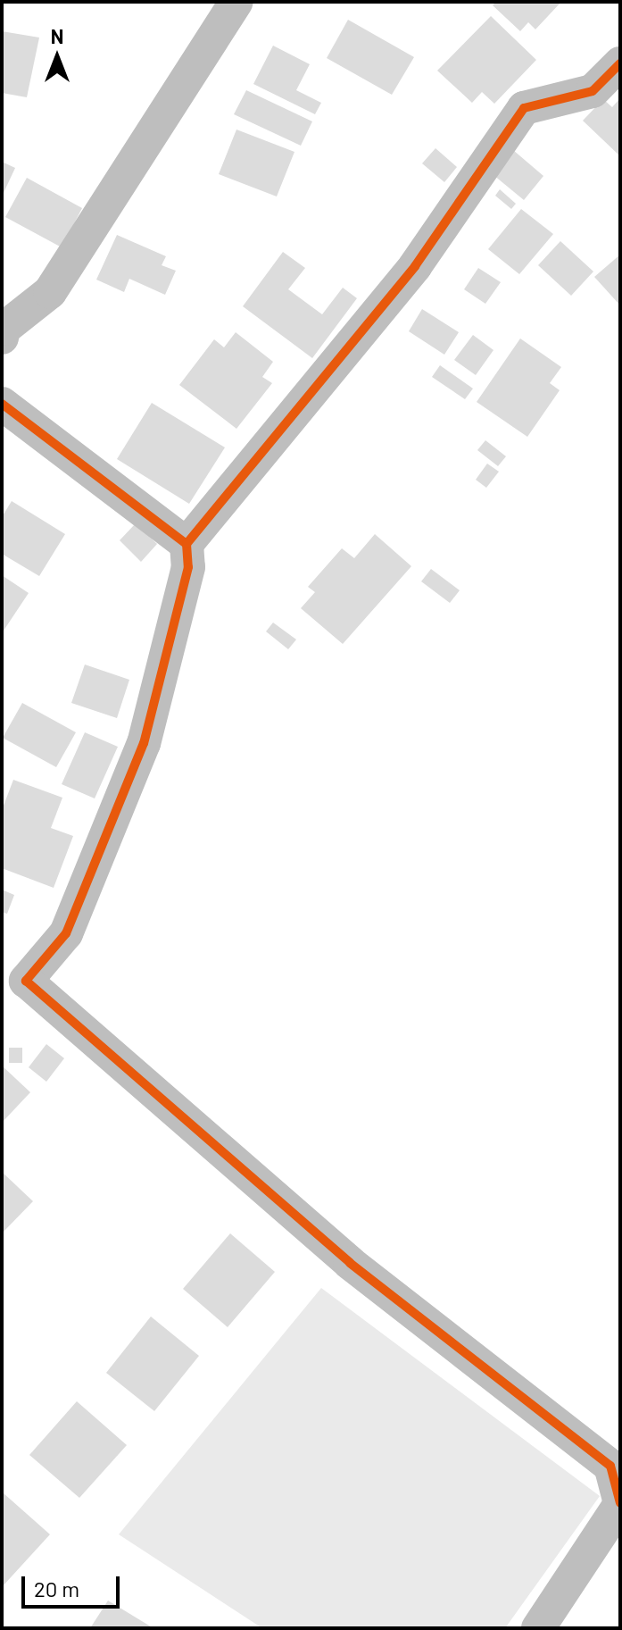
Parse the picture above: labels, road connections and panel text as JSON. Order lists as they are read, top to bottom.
{
  "scale_bar": "20 m",
  "north": "top"
}
